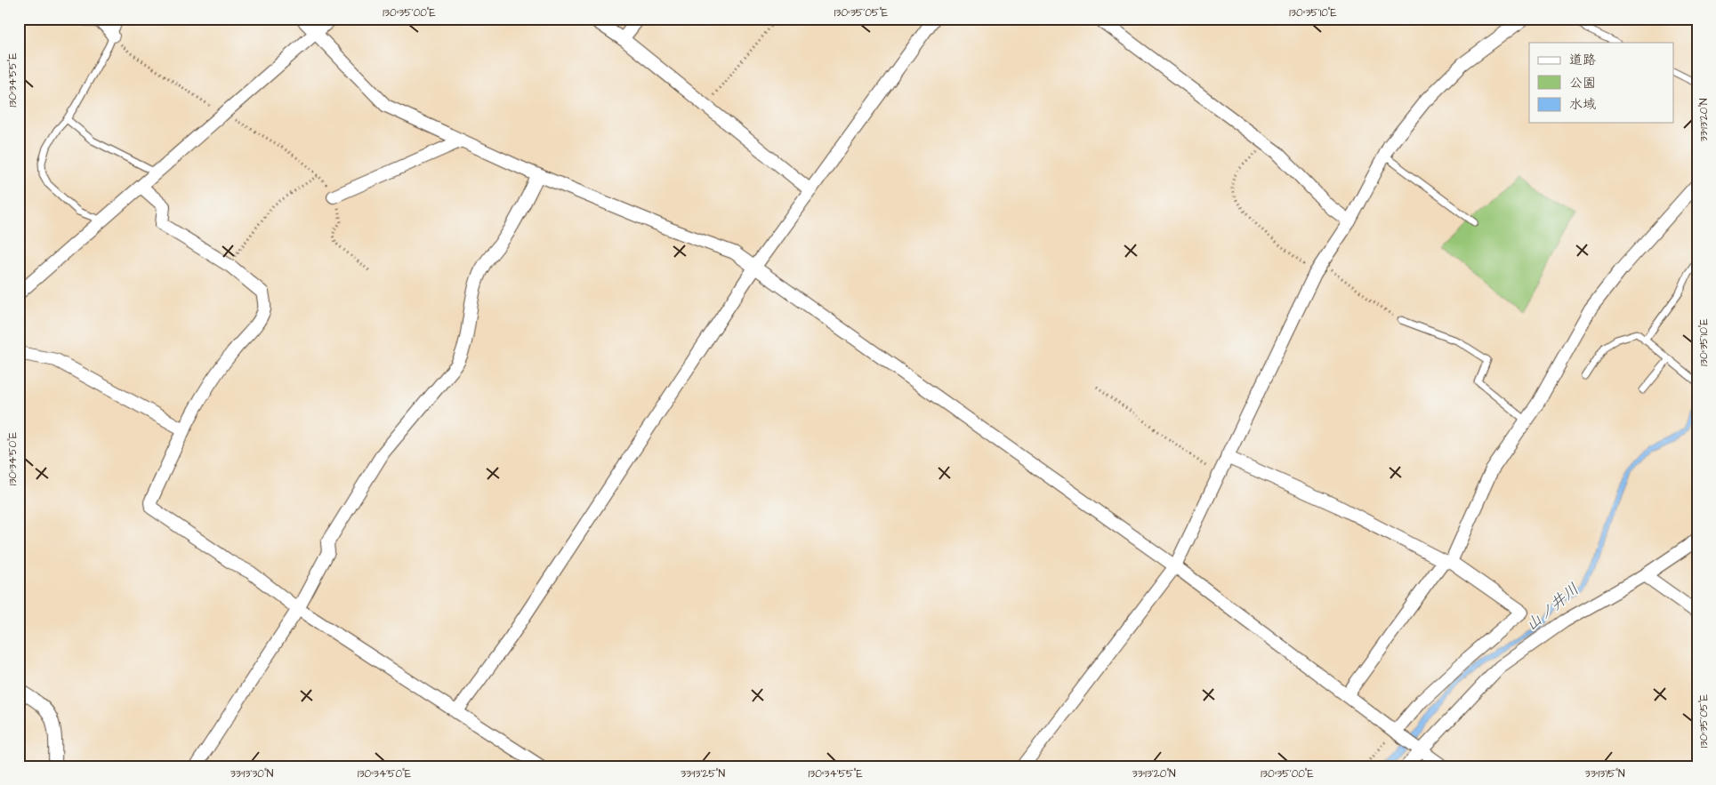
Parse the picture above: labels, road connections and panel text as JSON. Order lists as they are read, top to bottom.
{
  "water": ["山ノ井川"],
  "legend": ["道路", "公園", "水域"],
  "coordinates": [
    "130°35'00\"E",
    "130°35'05\"E",
    "130°35'10\"E",
    "130°34'55\"E",
    "33°13'20\"N",
    "130°34'50\"E",
    "33°13'30\"N",
    "33°13'25\"N",
    "33°13'15\"N"
  ]
}
